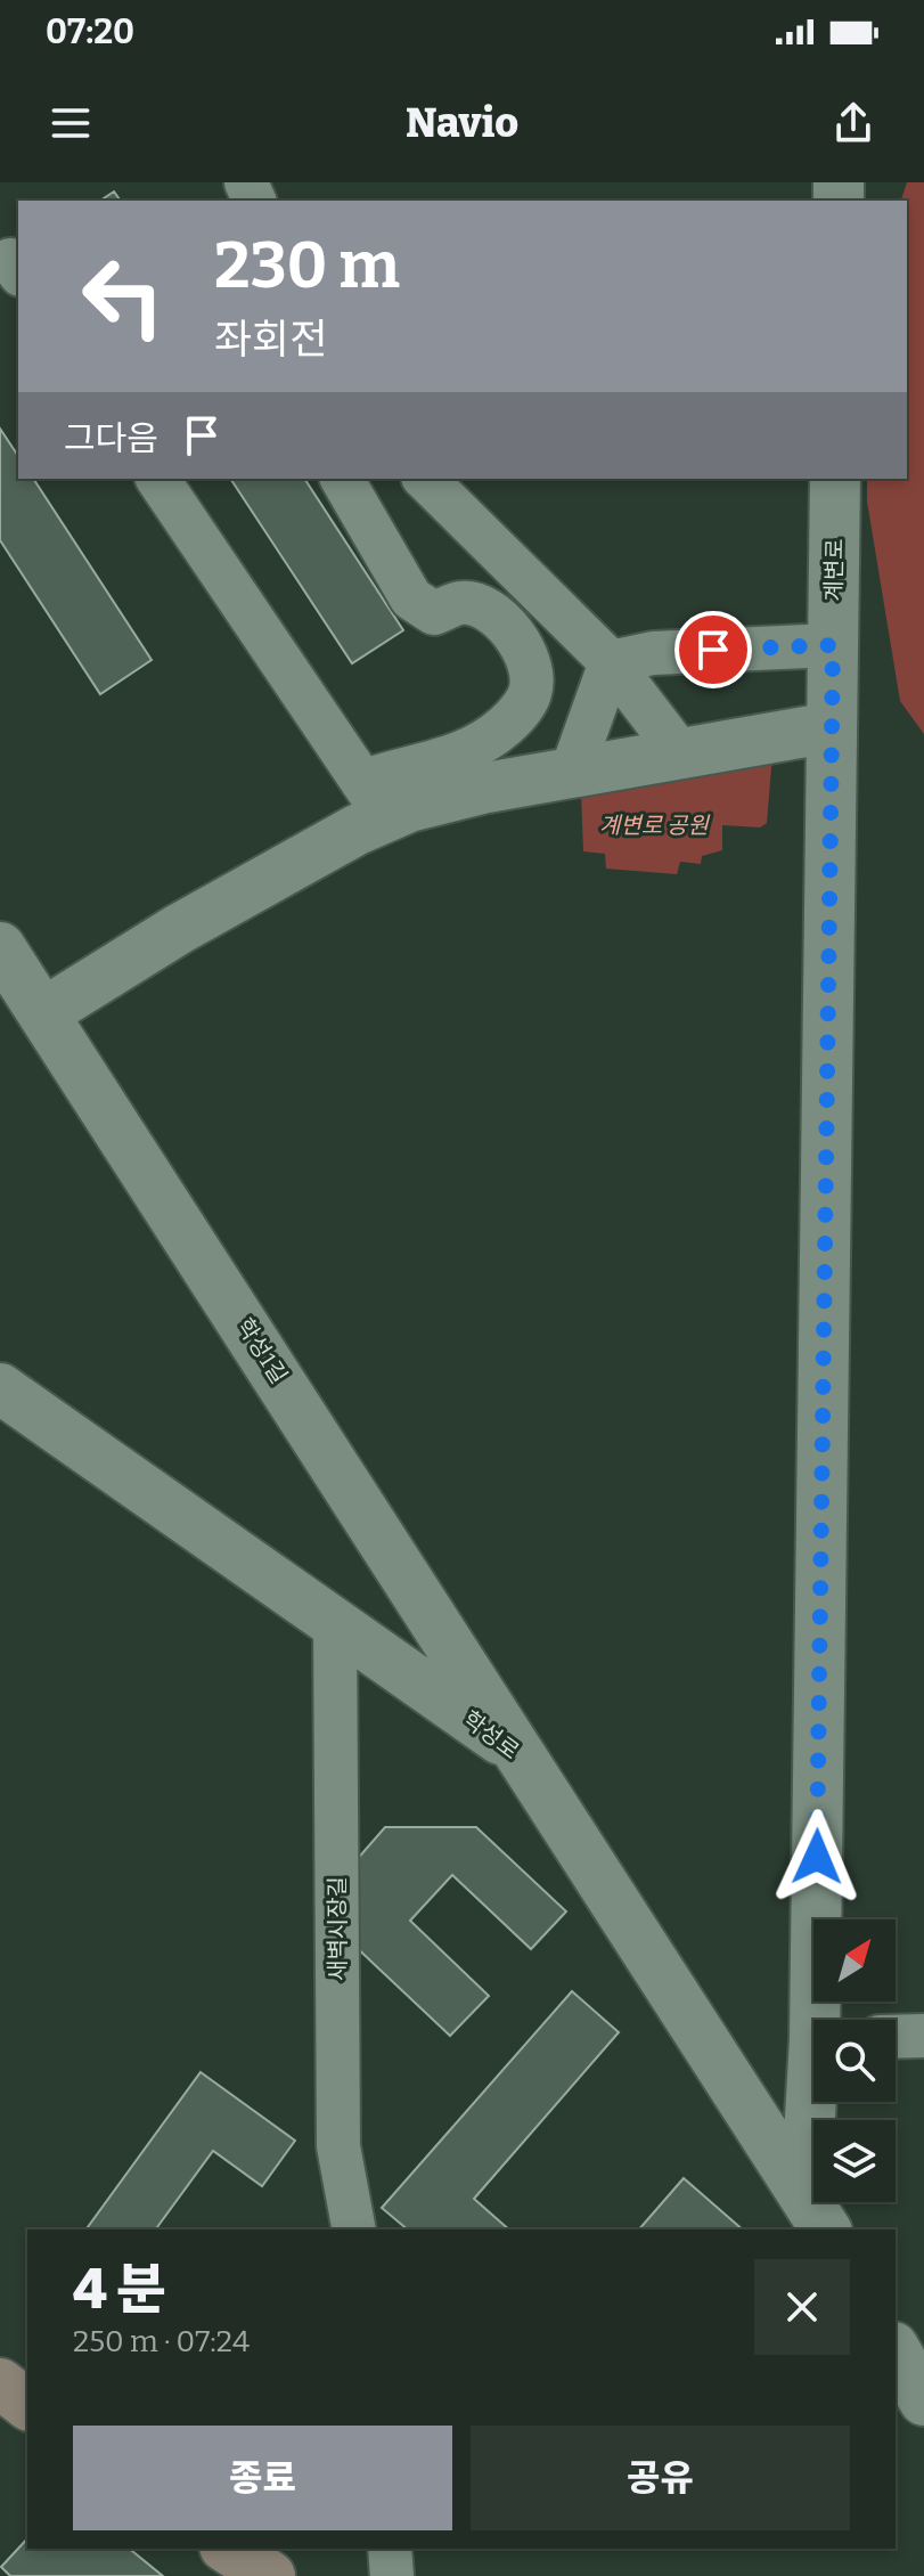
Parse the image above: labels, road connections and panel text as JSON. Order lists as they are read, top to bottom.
{
  "streets": {
    "street": [
      "계변로",
      "학성1길",
      "학성로",
      "새벽시장길"
    ]
  },
  "crossings": [
    ["계변로", "학성로"],
    ["학성1길", "학성로"],
    ["학성로", "새벽시장길"]
  ],
  "parks": ["계변로 공원"],
  "north": "top right",
  "page": {
    "status": "07:20",
    "header": "Navio",
    "turn": ["230 m", "좌회전"],
    "then": "그다음",
    "heading": ["4 분", "250 m · 07:24"],
    "buttons": ["종료", "공유"]
  }
}
